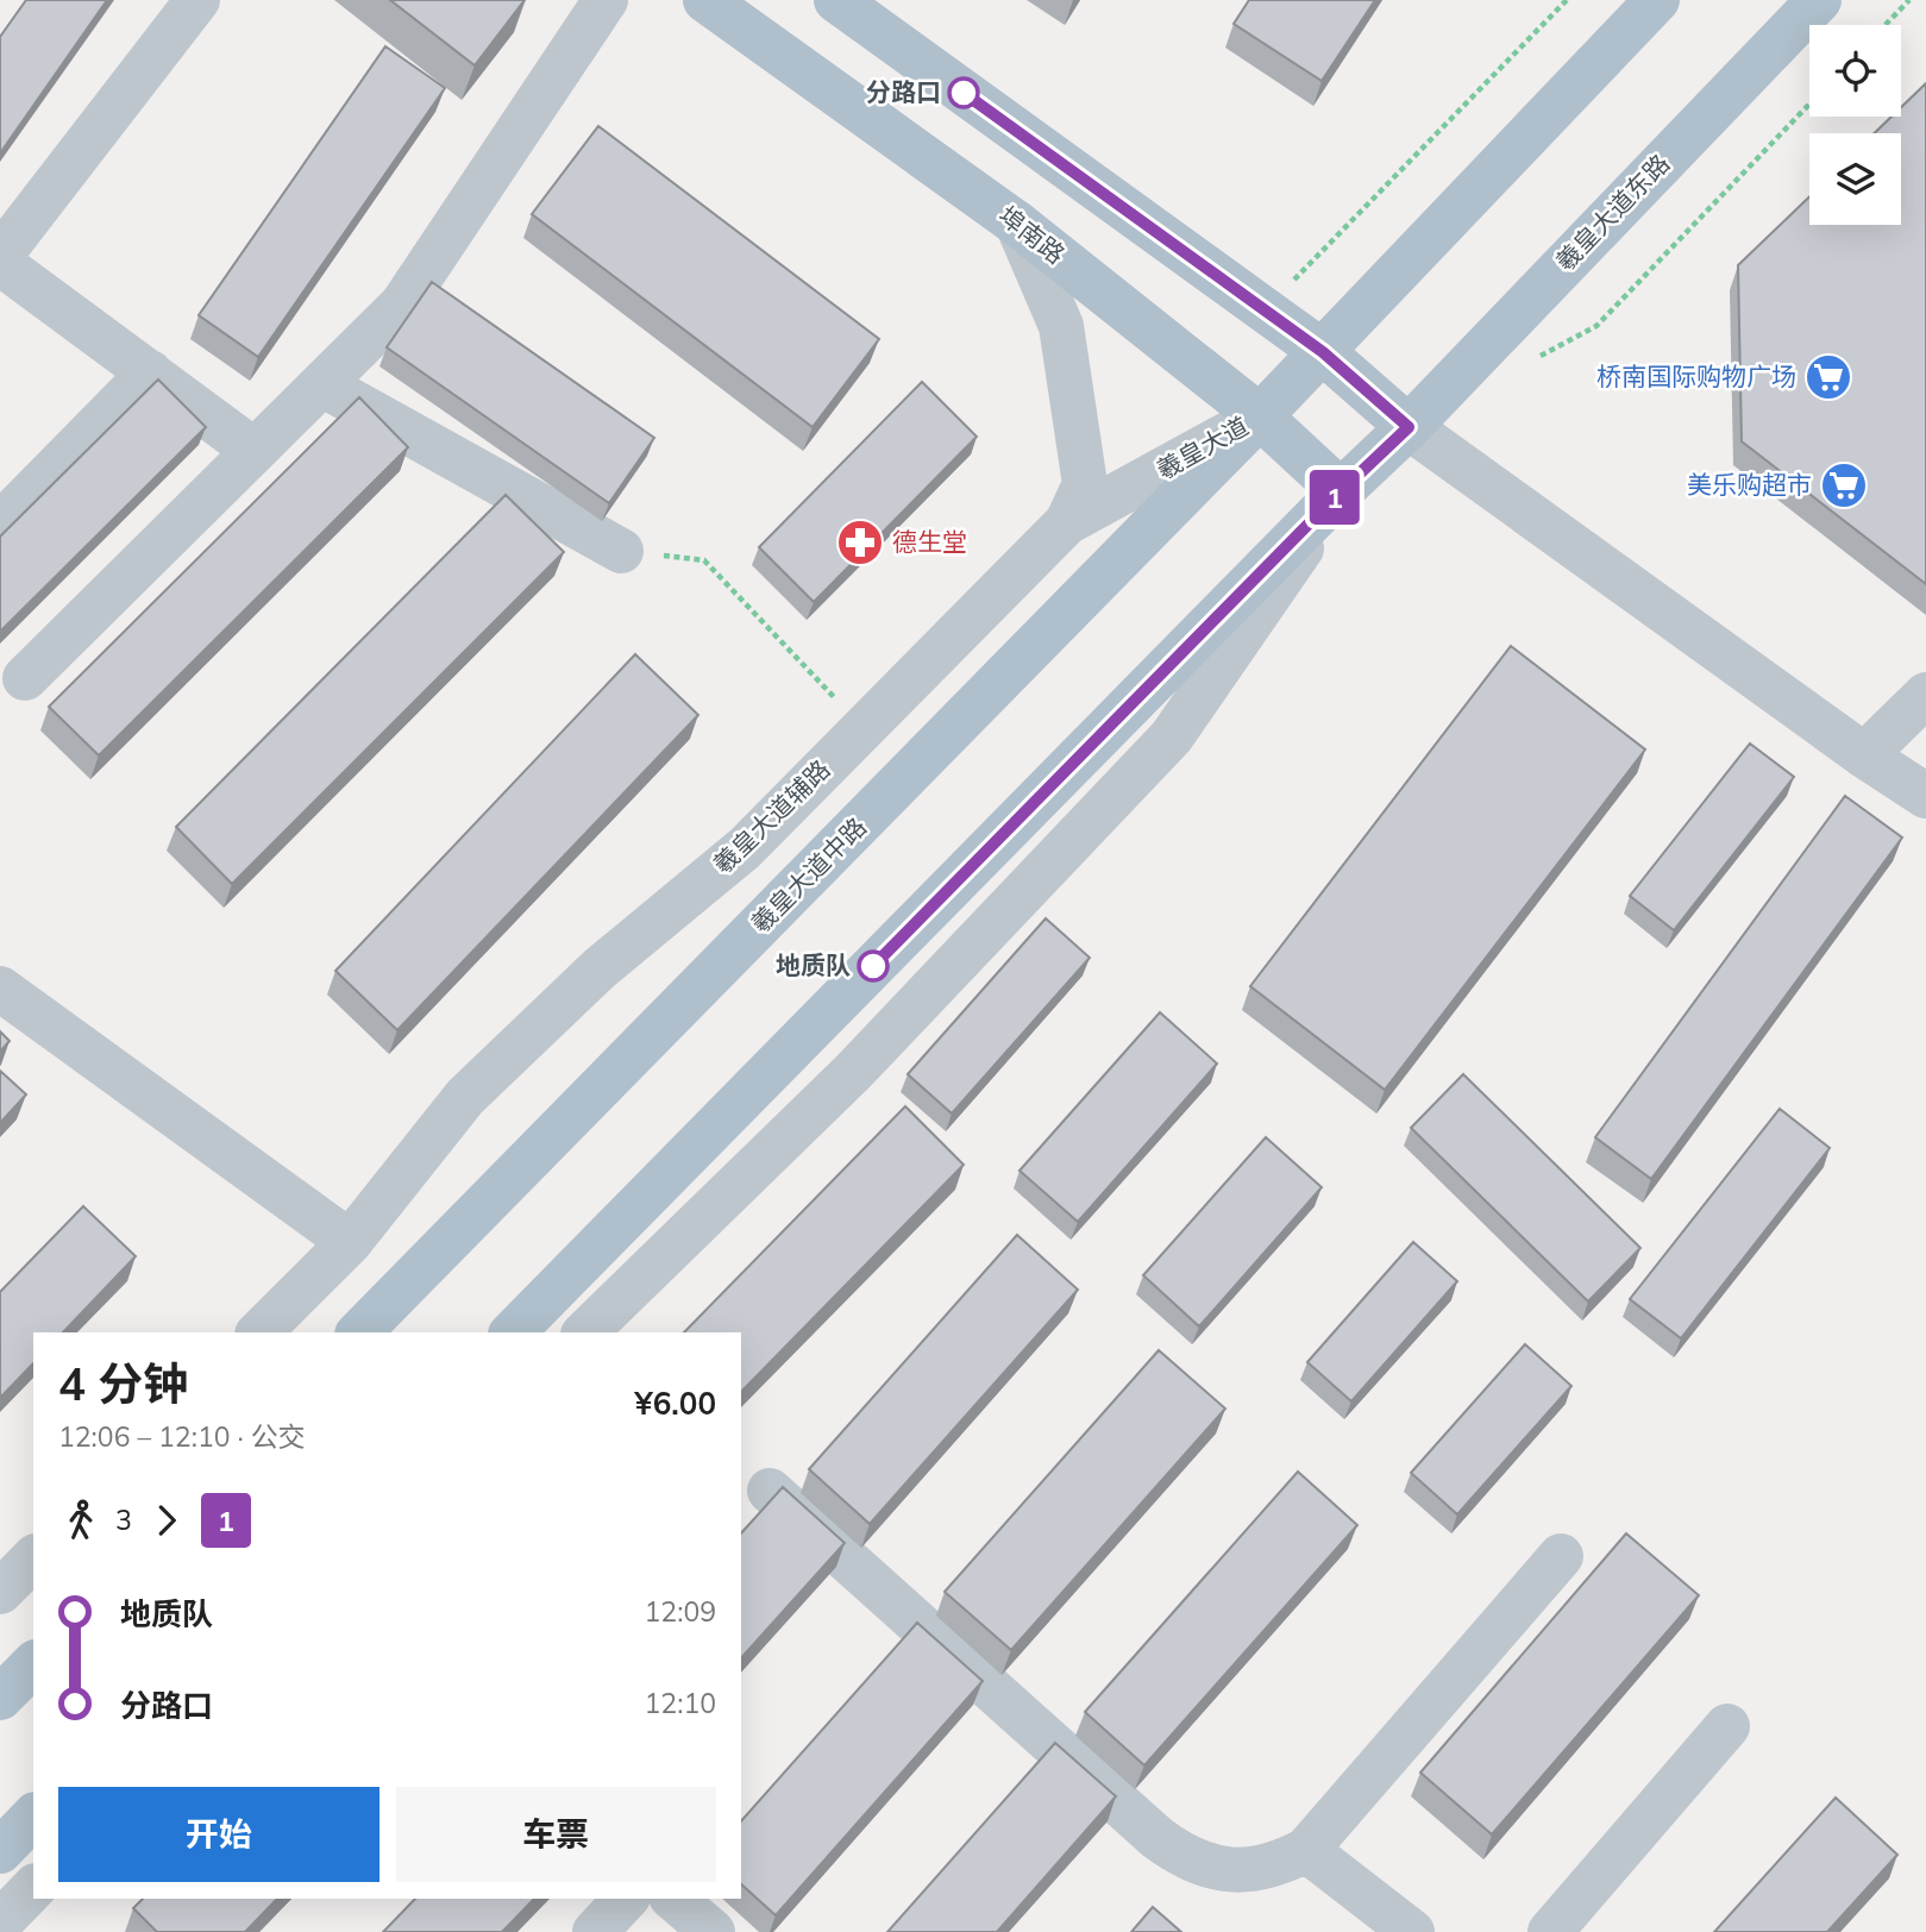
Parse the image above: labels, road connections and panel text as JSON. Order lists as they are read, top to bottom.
{
  "streets": {
    "main road": [
      "羲皇大道东路",
      "埠南路",
      "羲皇大道",
      "羲皇大道中路"
    ],
    "street": ["羲皇大道辅路"]
  },
  "crossings": [
    ["埠南路", "羲皇大道"],
    ["埠南路", "羲皇大道辅路"],
    ["埠南路", "羲皇大道中路"],
    ["羲皇大道", "羲皇大道辅路"],
    ["羲皇大道", "羲皇大道中路"]
  ],
  "places": {
    "other": ["分路口", "地质队"],
    "supermarket": ["桥南国际购物广场", "美乐购超市"],
    "pharmacy": ["德生堂"]
  },
  "lines": ["bus line 1"],
  "page": {
    "on_map": "1",
    "heading": ["4 分钟", "12:06 – 12:10 · 公交", "¥6.00"],
    "legs": ["3", "1"],
    "list": [
      {
        "name": "地质队",
        "value": "12:09"
      },
      {
        "name": "分路口",
        "value": "12:10"
      }
    ],
    "buttons": ["开始", "车票"]
  }
}
